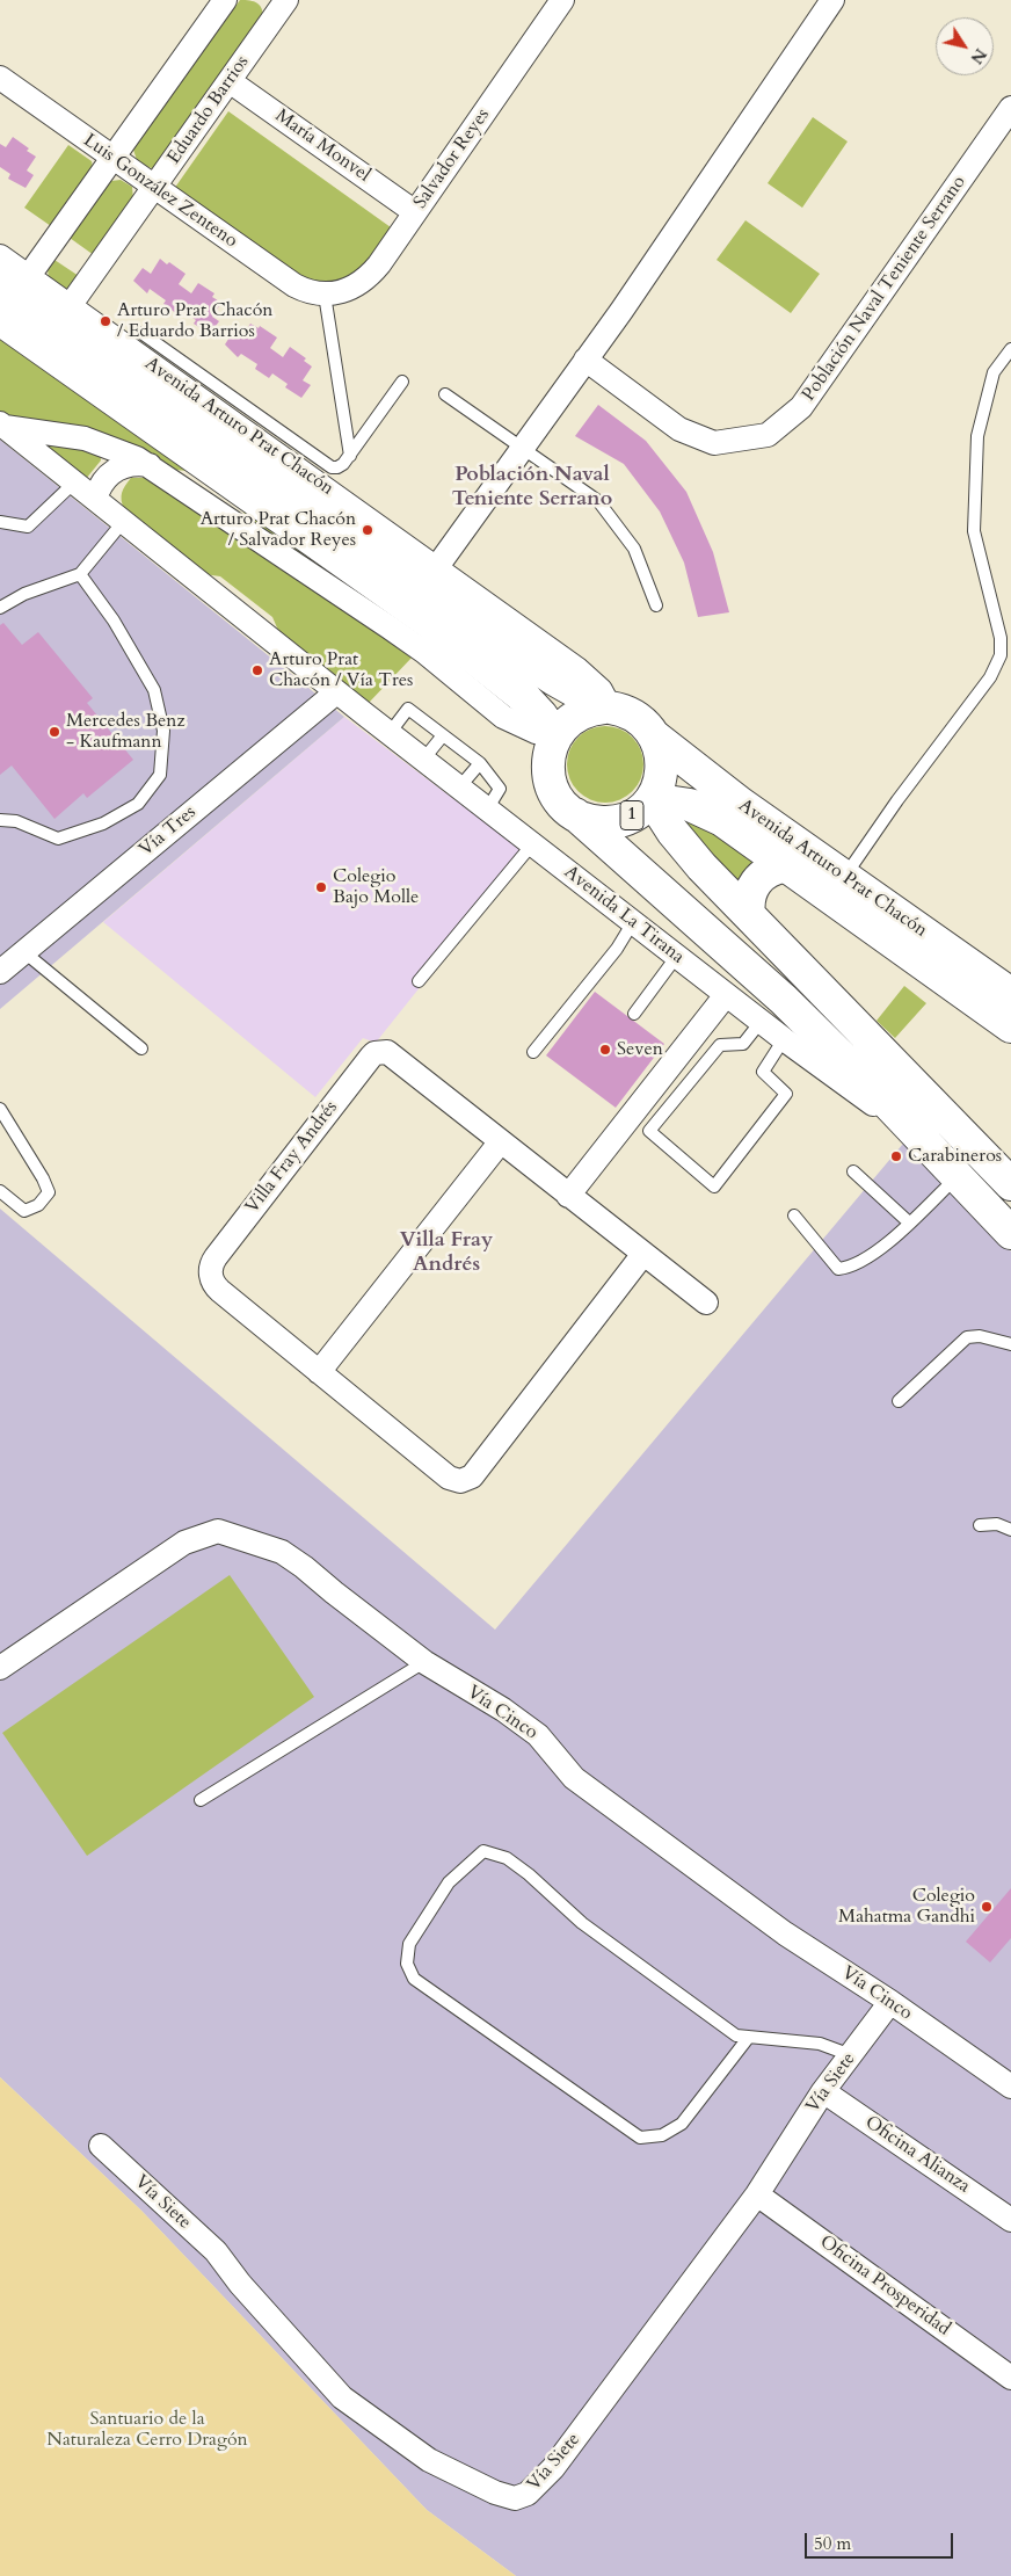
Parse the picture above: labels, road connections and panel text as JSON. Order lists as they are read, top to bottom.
{
  "streets": {
    "main road": ["Avenida Arturo Prat Chacón", "1", "Avenida La Tirana"],
    "street": [
      "Eduardo Barrios",
      "María Monvel",
      "Salvador Reyes",
      "Luis González Zenteno",
      "Población Naval Teniente Serrano",
      "Vía Tres",
      "Villa Fray Andrés",
      "Vía Cinco",
      "Vía Siete",
      "Oficina Alianza",
      "Oficina Prosperidad"
    ]
  },
  "crossings": [
    ["Eduardo Barrios", "María Monvel"],
    ["Eduardo Barrios", "Luis González Zenteno"],
    ["Eduardo Barrios", "Avenida Arturo Prat Chacón"],
    ["María Monvel", "Salvador Reyes"],
    ["Salvador Reyes", "Luis González Zenteno"],
    ["Avenida Arturo Prat Chacón", "1"],
    ["Avenida Arturo Prat Chacón", "Avenida La Tirana"],
    ["1", "Avenida La Tirana"],
    ["Vía Tres", "Avenida La Tirana"],
    ["Vía Cinco", "Vía Siete"],
    ["Vía Siete", "Oficina Alianza"],
    ["Vía Siete", "Oficina Prosperidad"]
  ],
  "districts": ["Población Naval Teniente Serrano", "Villa Fray Andrés"],
  "parks": ["Santuario de la Naturaleza Cerro Dragón"],
  "places": [
    "Arturo Prat Chacón / Eduardo Barrios",
    "Arturo Prat Chacón / Salvador Reyes",
    "Arturo Prat Chacón / Vía Tres",
    "Mercedes Benz - Kaufmann",
    "Colegio Bajo Molle",
    "Seven",
    "Carabineros",
    "Colegio Mahatma Gandhi"
  ],
  "scale_bar": "50 m",
  "north": "bottom right"
}
